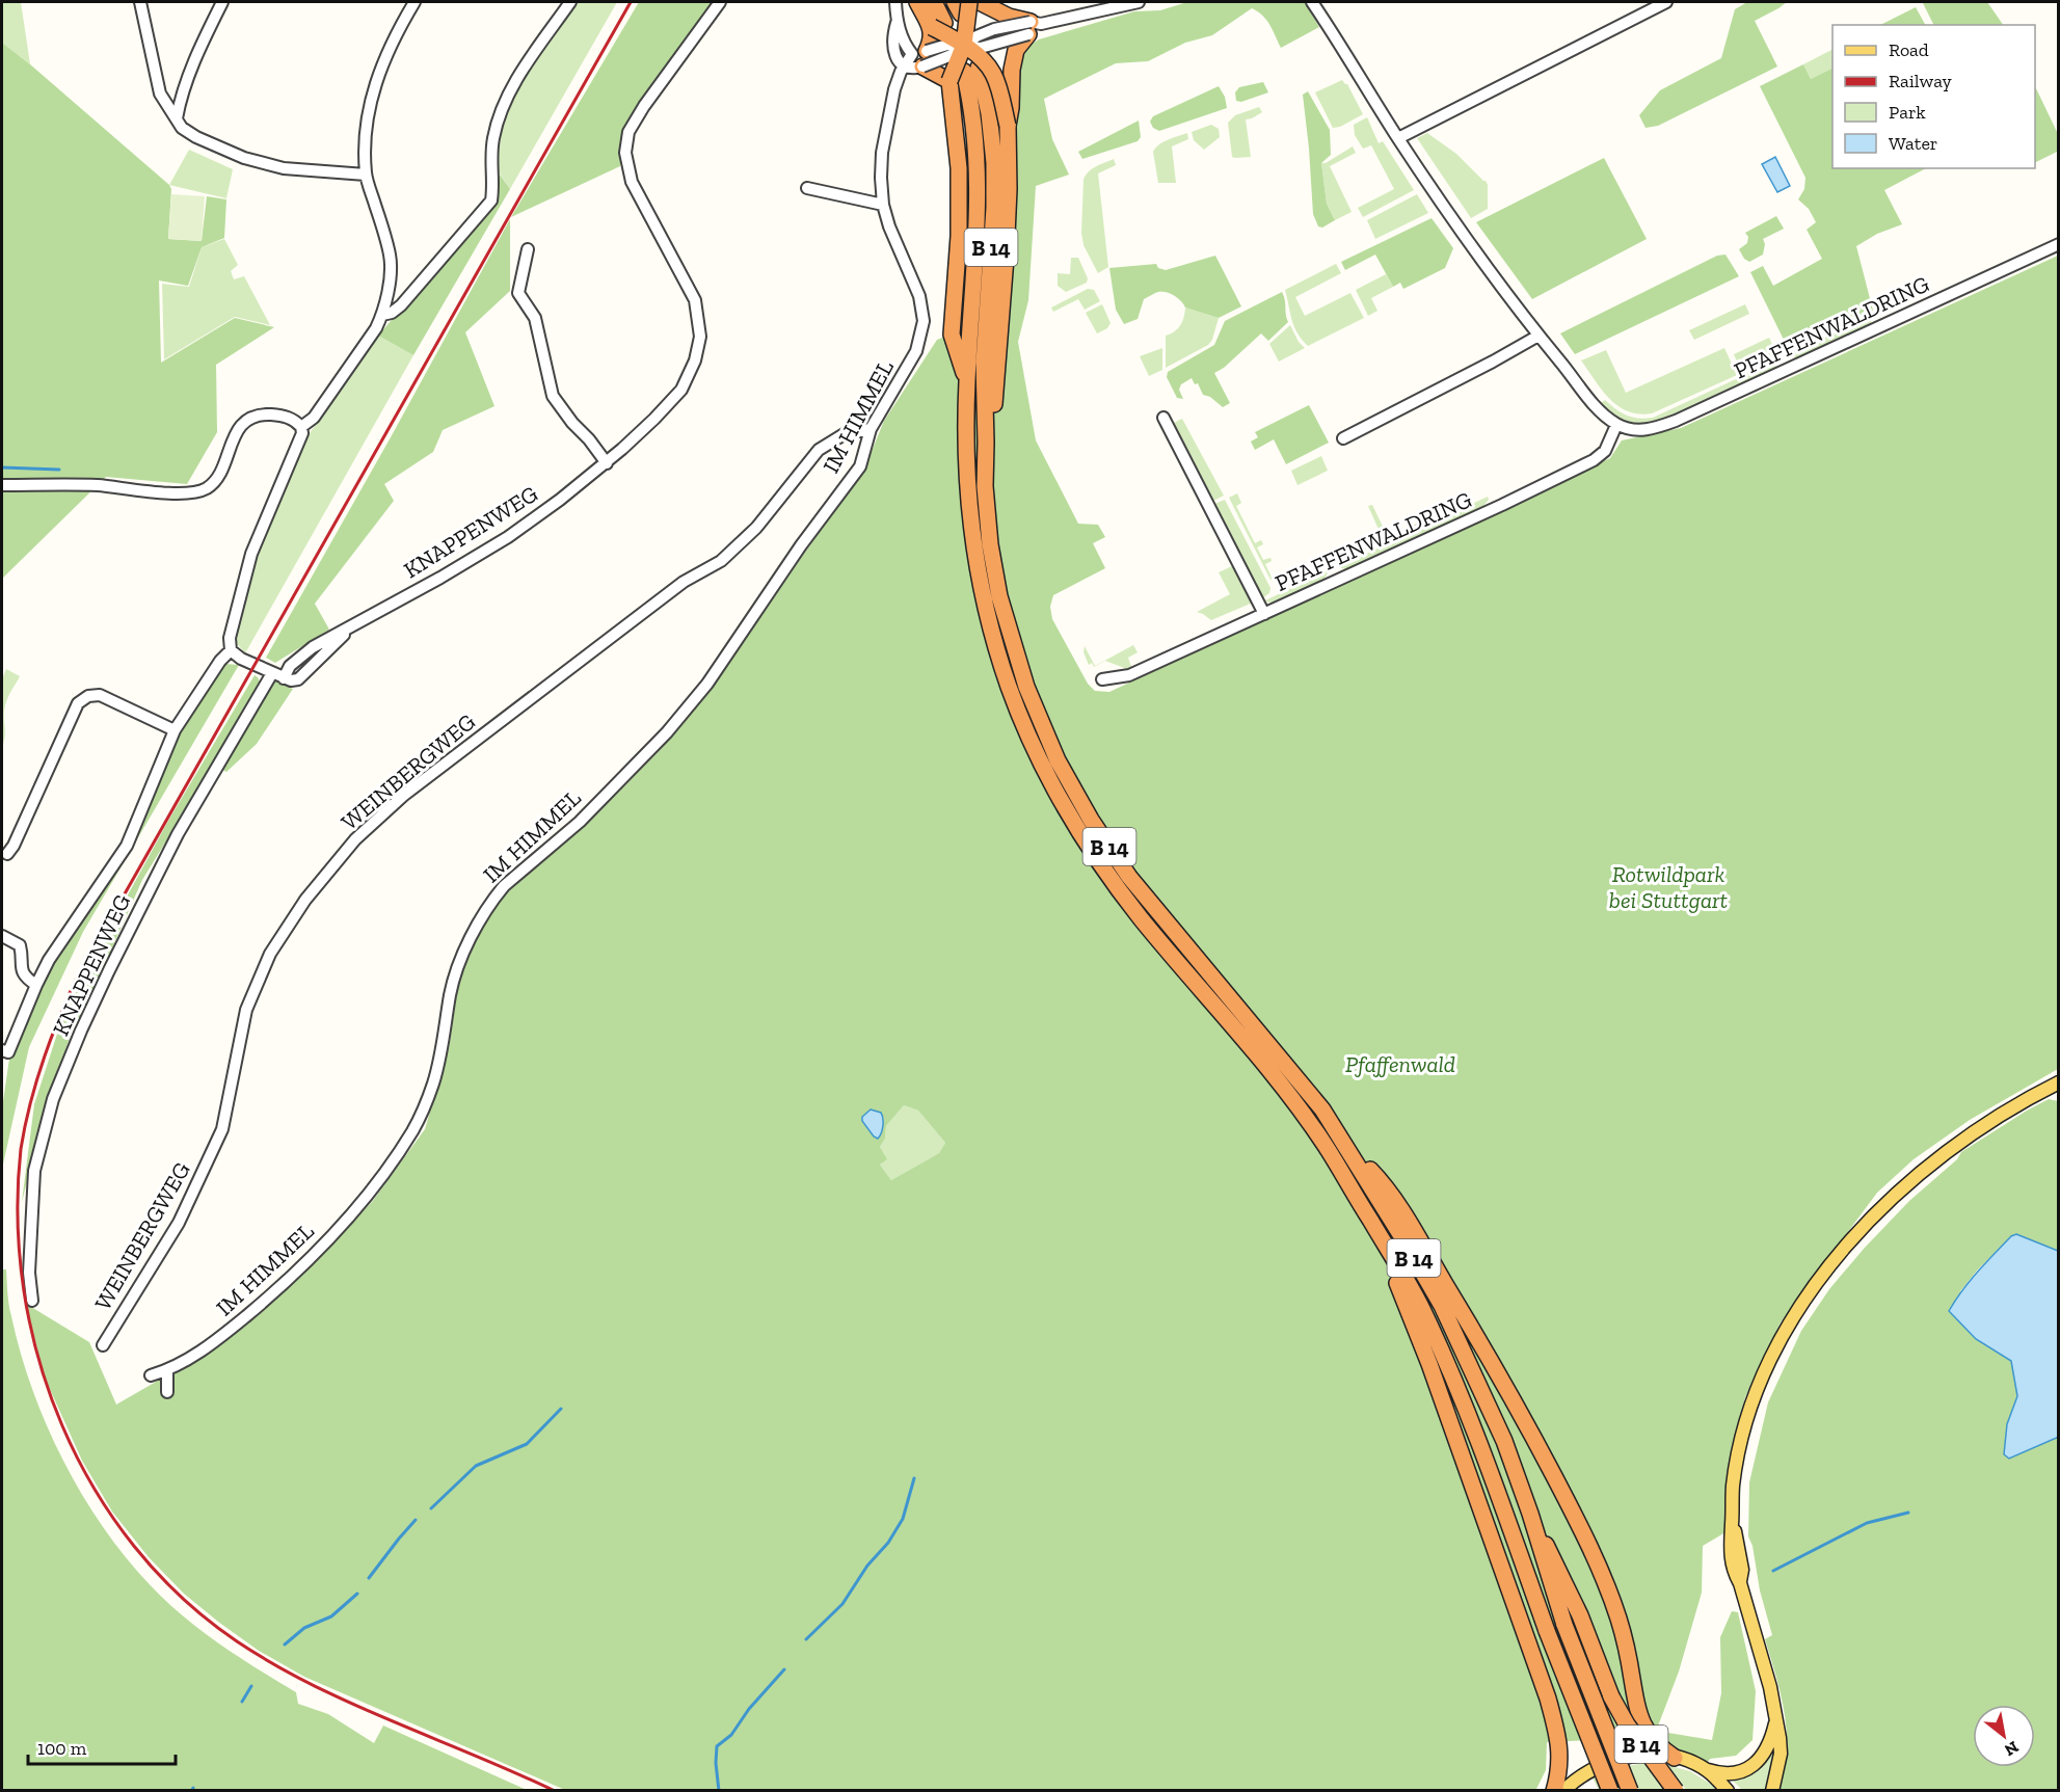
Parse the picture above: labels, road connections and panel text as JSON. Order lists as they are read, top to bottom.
{
  "streets": {
    "highway": ["B 14"],
    "street": [
      "PFAFFENWALDRING",
      "IM HIMMEL",
      "KNAPPENWEG",
      "WEINBERGWEG"
    ]
  },
  "crossings": [
    ["IM HIMMEL", "WEINBERGWEG"]
  ],
  "parks": ["Rotwildpark bei Stuttgart", "Pfaffenwald"],
  "legend": [
    "Road",
    "Railway",
    "Park",
    "Water"
  ],
  "scale_bar": "100 m",
  "north": "bottom right"
}
